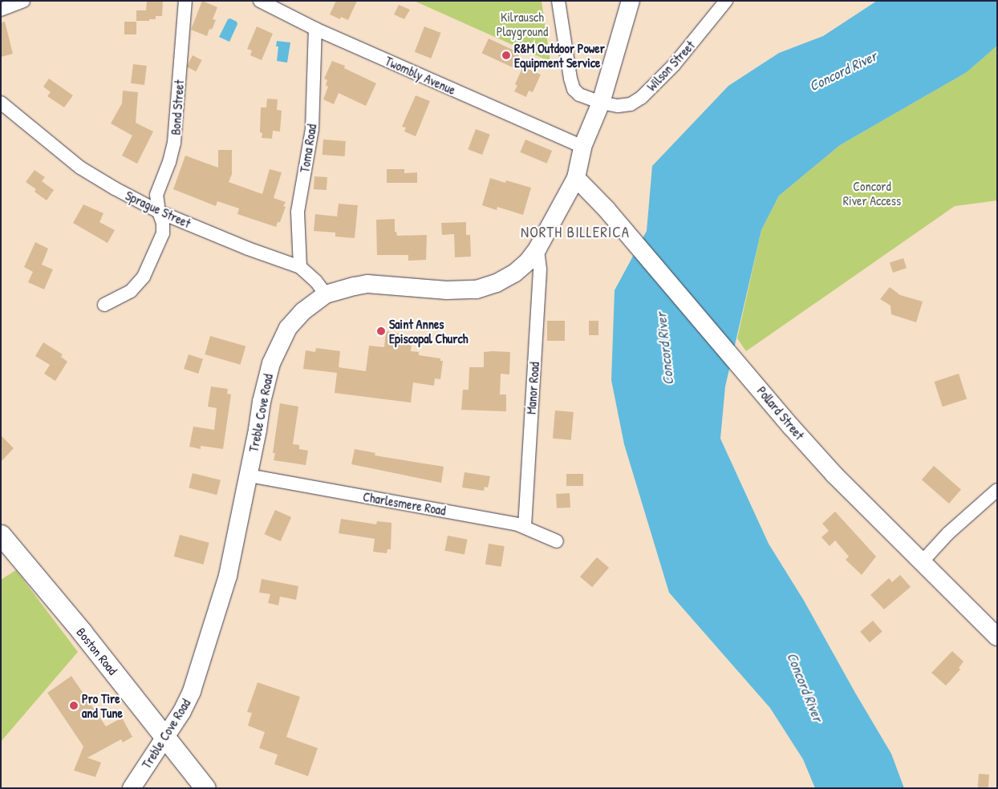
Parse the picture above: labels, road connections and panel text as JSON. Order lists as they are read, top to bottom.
{
  "streets": {
    "main road": ["Boston Road"],
    "street": [
      "Wilson Street",
      "Twombly Avenue",
      "Bond Street",
      "Toma Road",
      "Sprague Street",
      "Manor Road",
      "Treble Cove Road",
      "Pollard Street",
      "Charlesmere Road"
    ]
  },
  "crossings": [
    ["Wilson Street", "Treble Cove Road"],
    ["Twombly Avenue", "Toma Road"],
    ["Twombly Avenue", "Treble Cove Road"],
    ["Bond Street", "Sprague Street"],
    ["Toma Road", "Sprague Street"],
    ["Sprague Street", "Treble Cove Road"],
    ["Manor Road", "Treble Cove Road"],
    ["Manor Road", "Charlesmere Road"],
    ["Treble Cove Road", "Pollard Street"],
    ["Treble Cove Road", "Charlesmere Road"],
    ["Treble Cove Road", "Boston Road"]
  ],
  "districts": ["NORTH BILLERICA"],
  "water": ["Concord River"],
  "parks": ["Kilrausch Playground", "Concord River Access"],
  "places": ["R&M Outdoor Power Equipment Service", "Saint Annes Episcopal Church", "Pro Tire and Tune"]
}
